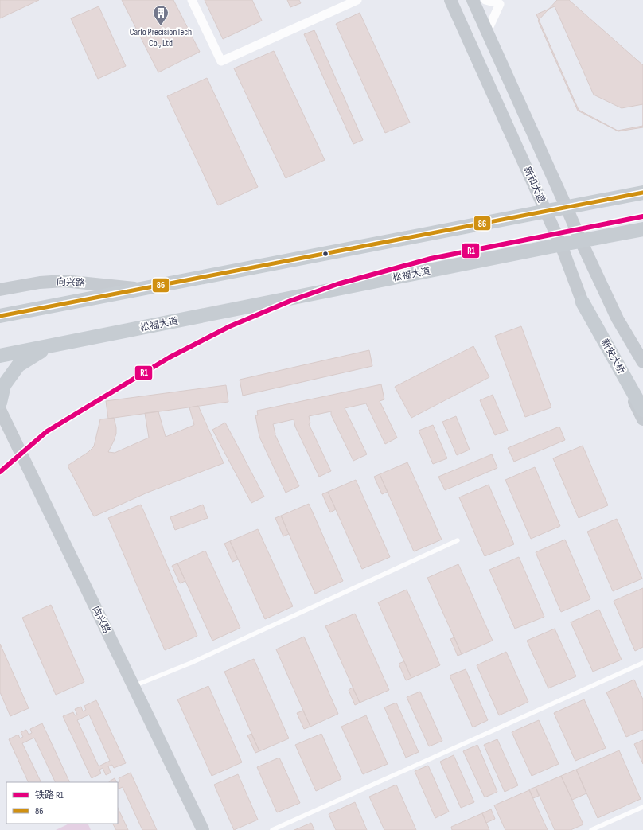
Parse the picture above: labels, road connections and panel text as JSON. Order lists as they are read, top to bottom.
{
  "streets": {
    "main road": [
      "新和大道",
      "松福大道",
      "向兴路",
      "新安大桥"
    ]
  },
  "crossings": [
    ["新和大道", "松福大道"],
    ["新和大道", "新安大桥"]
  ],
  "places": {
    "building": ["Carlo PrecisionTech Co., Ltd"]
  },
  "lines": ["transit line 86", "rail line R1"],
  "legend": ["铁路 R1", "86"]
}
